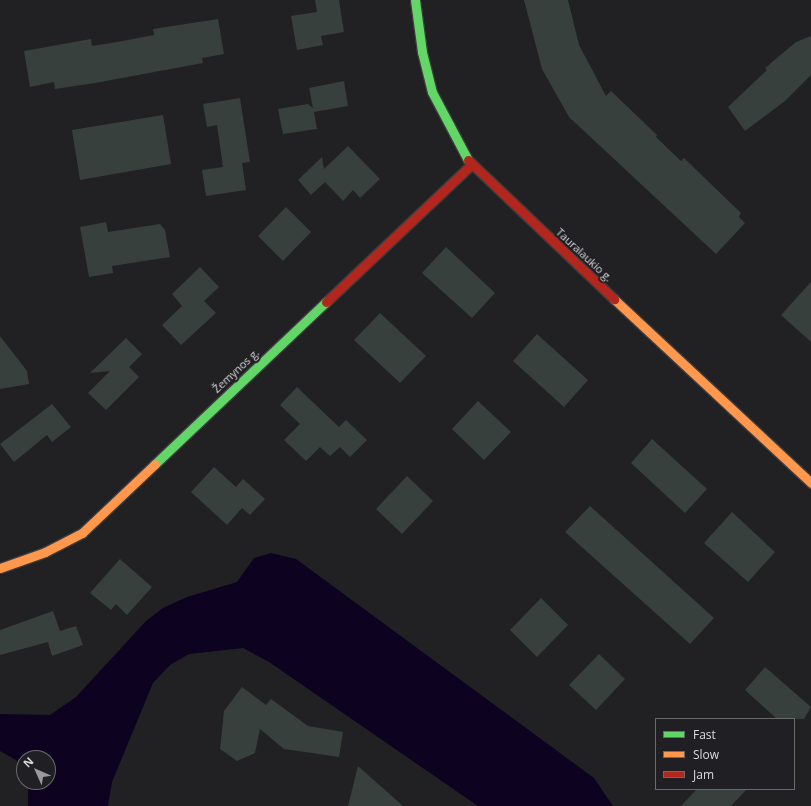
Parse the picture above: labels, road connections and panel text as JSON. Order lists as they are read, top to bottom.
{
  "streets": {
    "street": ["Tauralaukio g.", "Žemynos g."]
  },
  "crossings": [
    ["Tauralaukio g.", "Žemynos g."]
  ],
  "legend": ["Fast", "Slow", "Jam"],
  "north": "top left"
}
